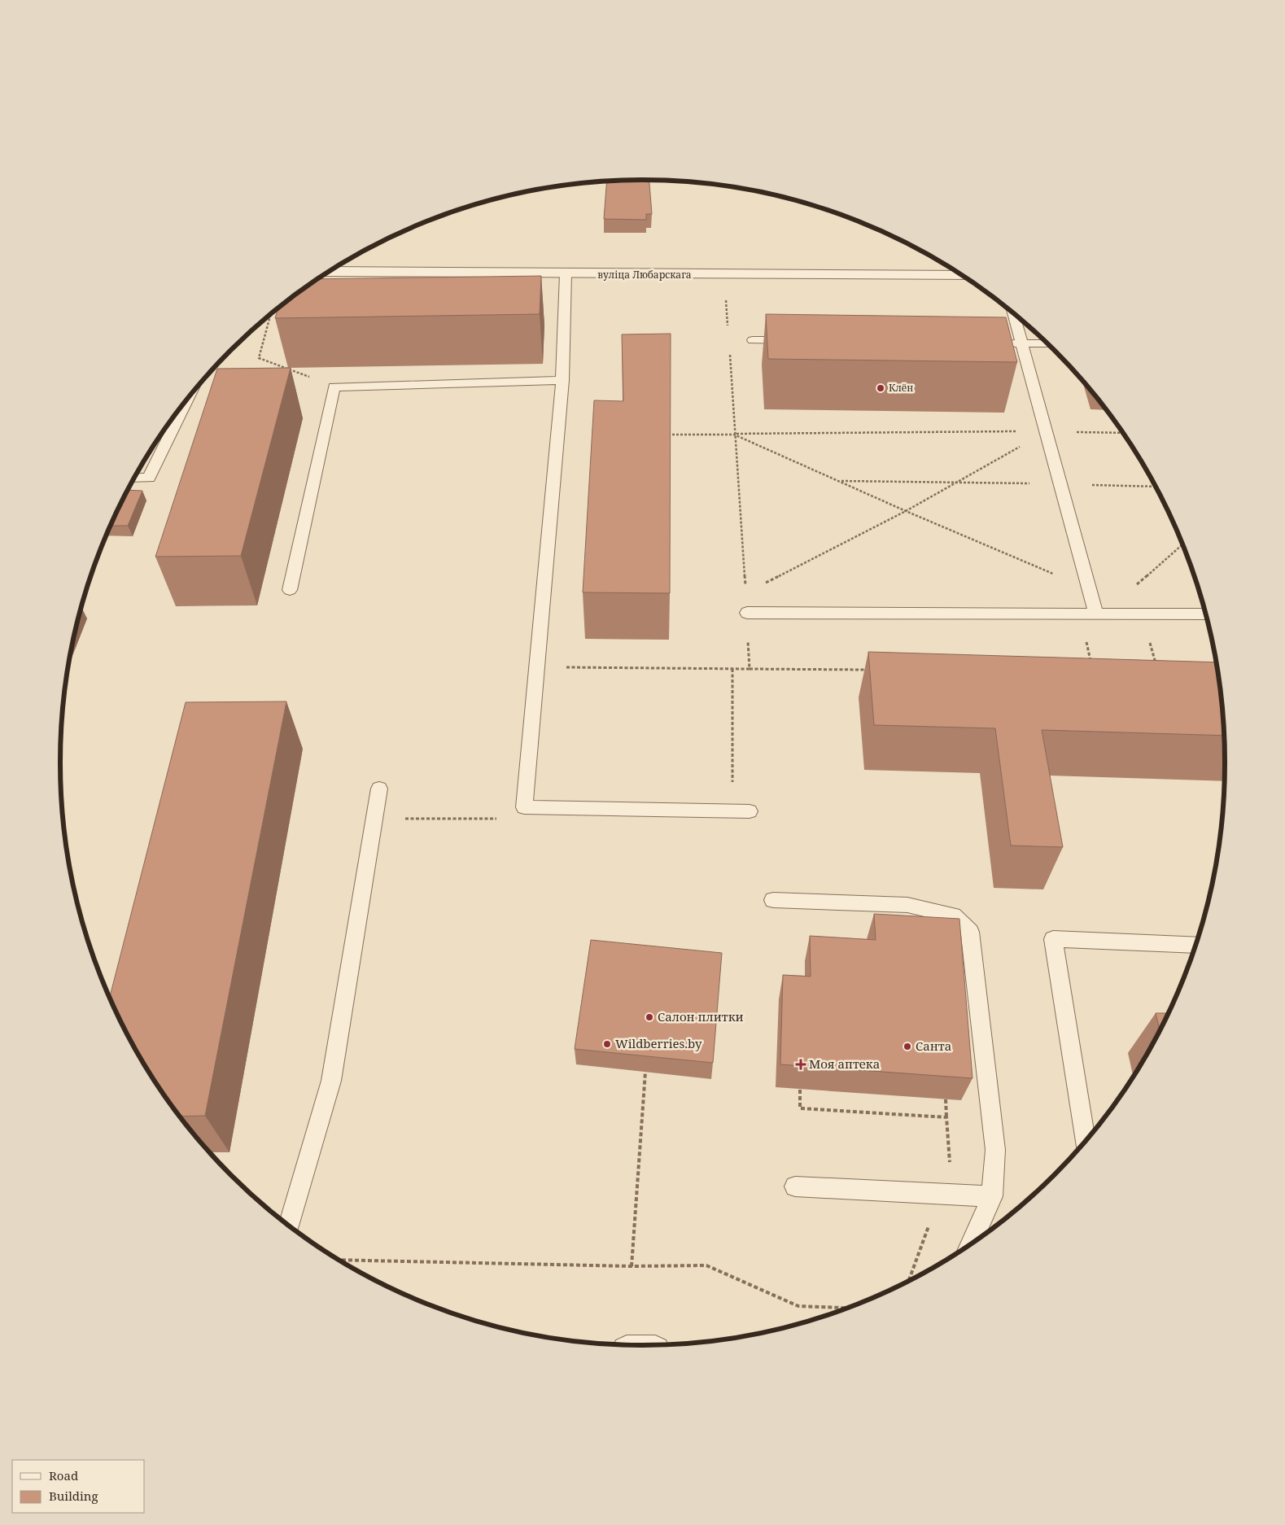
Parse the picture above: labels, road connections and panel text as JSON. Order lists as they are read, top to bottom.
{
  "streets": {
    "street": ["вуліца Любарскага"]
  },
  "places": {
    "other": [
      "Клён",
      "Салон плитки",
      "Wildberries.by",
      "Санта"
    ],
    "health": ["Моя аптека"]
  },
  "legend": ["Road", "Building"]
}
